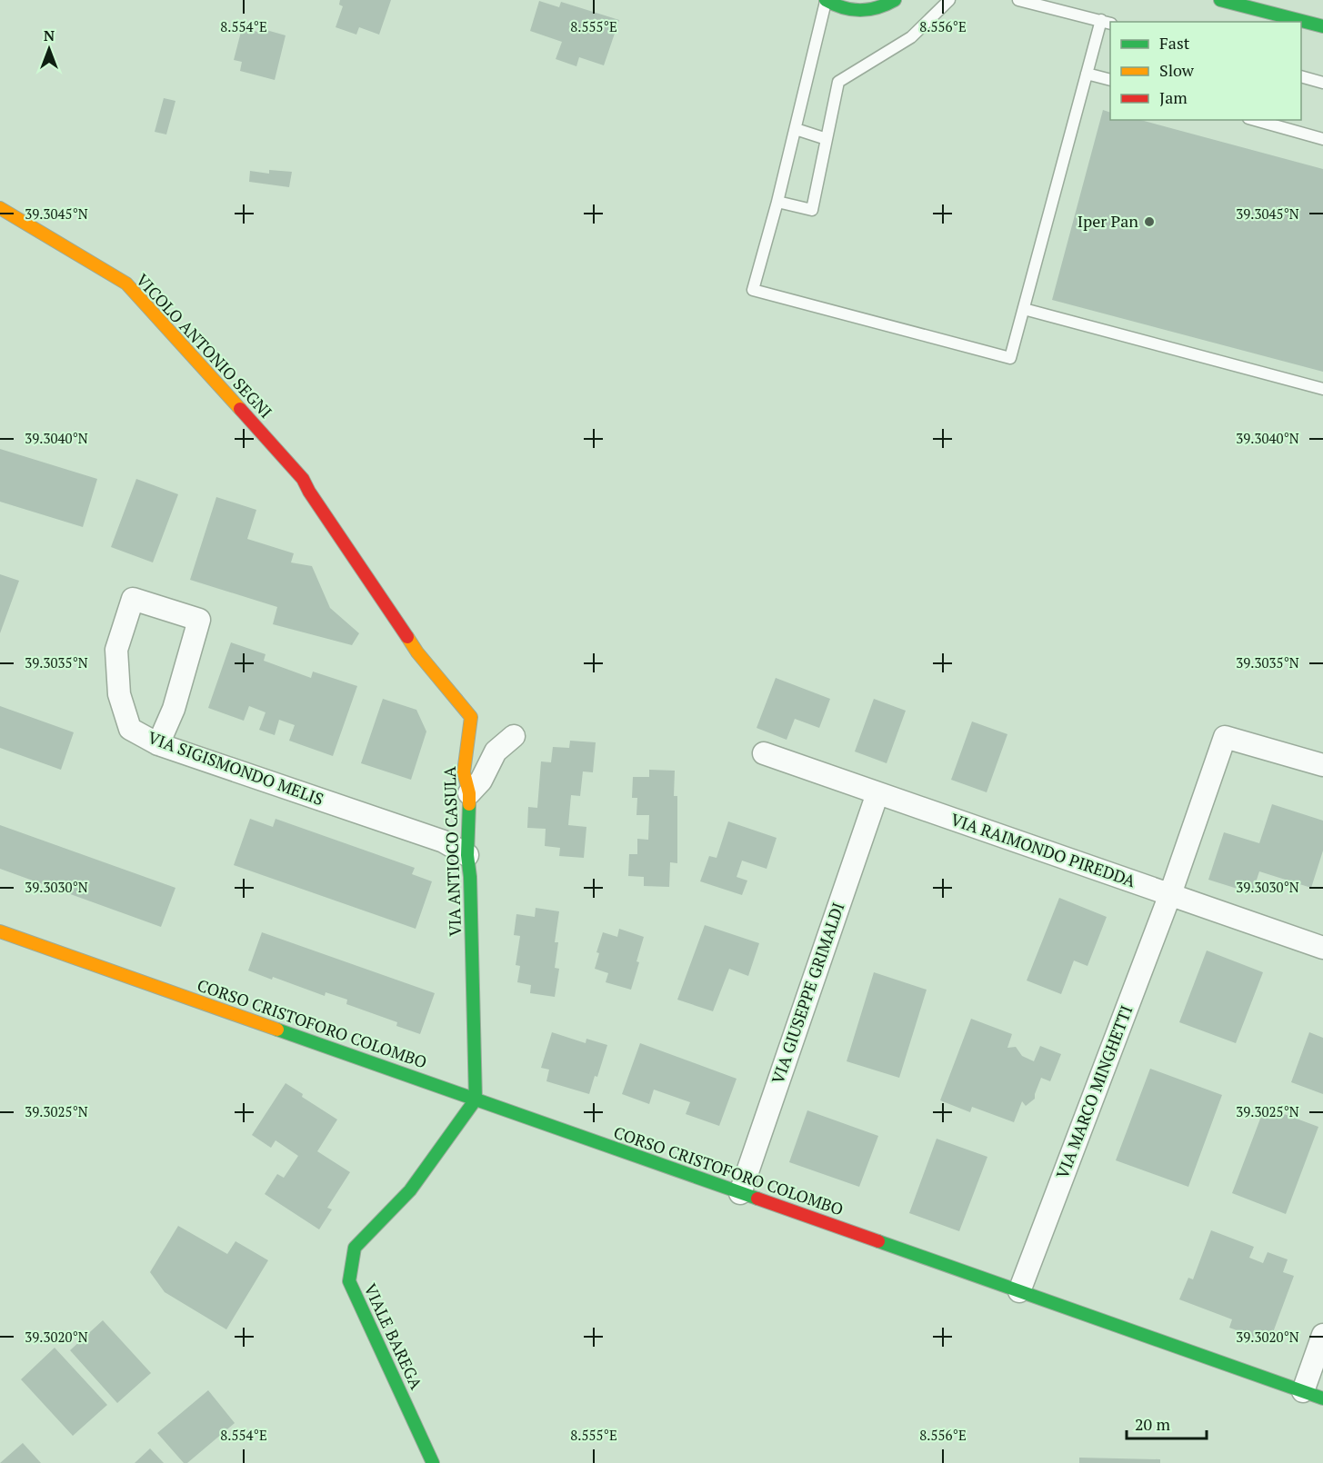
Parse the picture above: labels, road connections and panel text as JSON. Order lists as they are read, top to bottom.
{
  "streets": {
    "street": [
      "VICOLO ANTONIO SEGNI",
      "VIA SIGISMONDO MELIS",
      "VIA RAIMONDO PIREDDA",
      "VIA ANTIOCO CASULA",
      "VIA GIUSEPPE GRIMALDI",
      "CORSO CRISTOFORO COLOMBO",
      "VIA MARCO MINGHETTI",
      "VIALE BAREGA"
    ]
  },
  "crossings": [
    ["VICOLO ANTONIO SEGNI", "VIA ANTIOCO CASULA"],
    ["VIA SIGISMONDO MELIS", "VIA ANTIOCO CASULA"],
    ["VIA RAIMONDO PIREDDA", "VIA GIUSEPPE GRIMALDI"],
    ["VIA RAIMONDO PIREDDA", "VIA MARCO MINGHETTI"],
    ["VIA ANTIOCO CASULA", "CORSO CRISTOFORO COLOMBO"],
    ["VIA ANTIOCO CASULA", "VIALE BAREGA"],
    ["VIA GIUSEPPE GRIMALDI", "CORSO CRISTOFORO COLOMBO"],
    ["CORSO CRISTOFORO COLOMBO", "VIA MARCO MINGHETTI"],
    ["CORSO CRISTOFORO COLOMBO", "VIALE BAREGA"]
  ],
  "places": ["Iper Pan"],
  "legend": ["Fast", "Slow", "Jam"],
  "scale_bar": "20 m",
  "north": "top",
  "coordinates": [
    "8.554°E",
    "8.555°E",
    "8.556°E",
    "39.3045°N",
    "39.3040°N",
    "39.3035°N",
    "39.3030°N",
    "39.3025°N",
    "39.3020°N"
  ]
}
